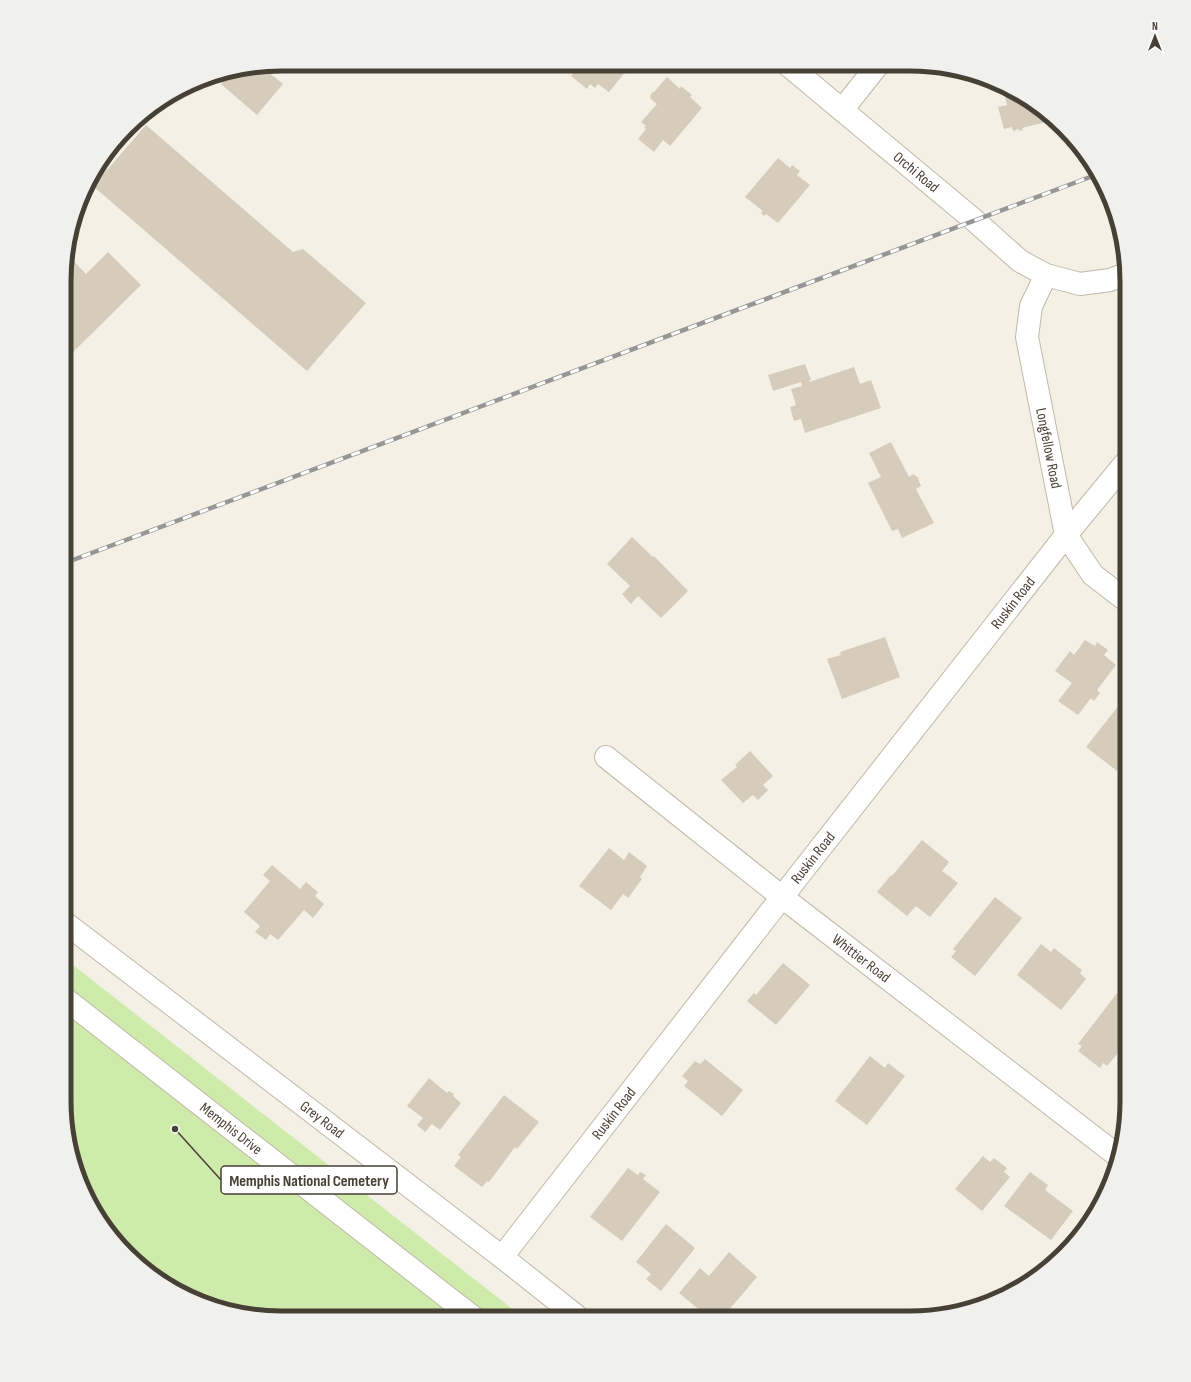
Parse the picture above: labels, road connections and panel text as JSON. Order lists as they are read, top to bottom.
{
  "streets": {
    "street": [
      "Orchi Road",
      "Longfellow Road",
      "Ruskin Road",
      "Whittier Road",
      "Grey Road",
      "Memphis Drive"
    ]
  },
  "crossings": [
    ["Orchi Road", "Longfellow Road"],
    ["Longfellow Road", "Ruskin Road"],
    ["Ruskin Road", "Whittier Road"],
    ["Ruskin Road", "Grey Road"]
  ],
  "places": ["Memphis National Cemetery"],
  "north": "top"
}
